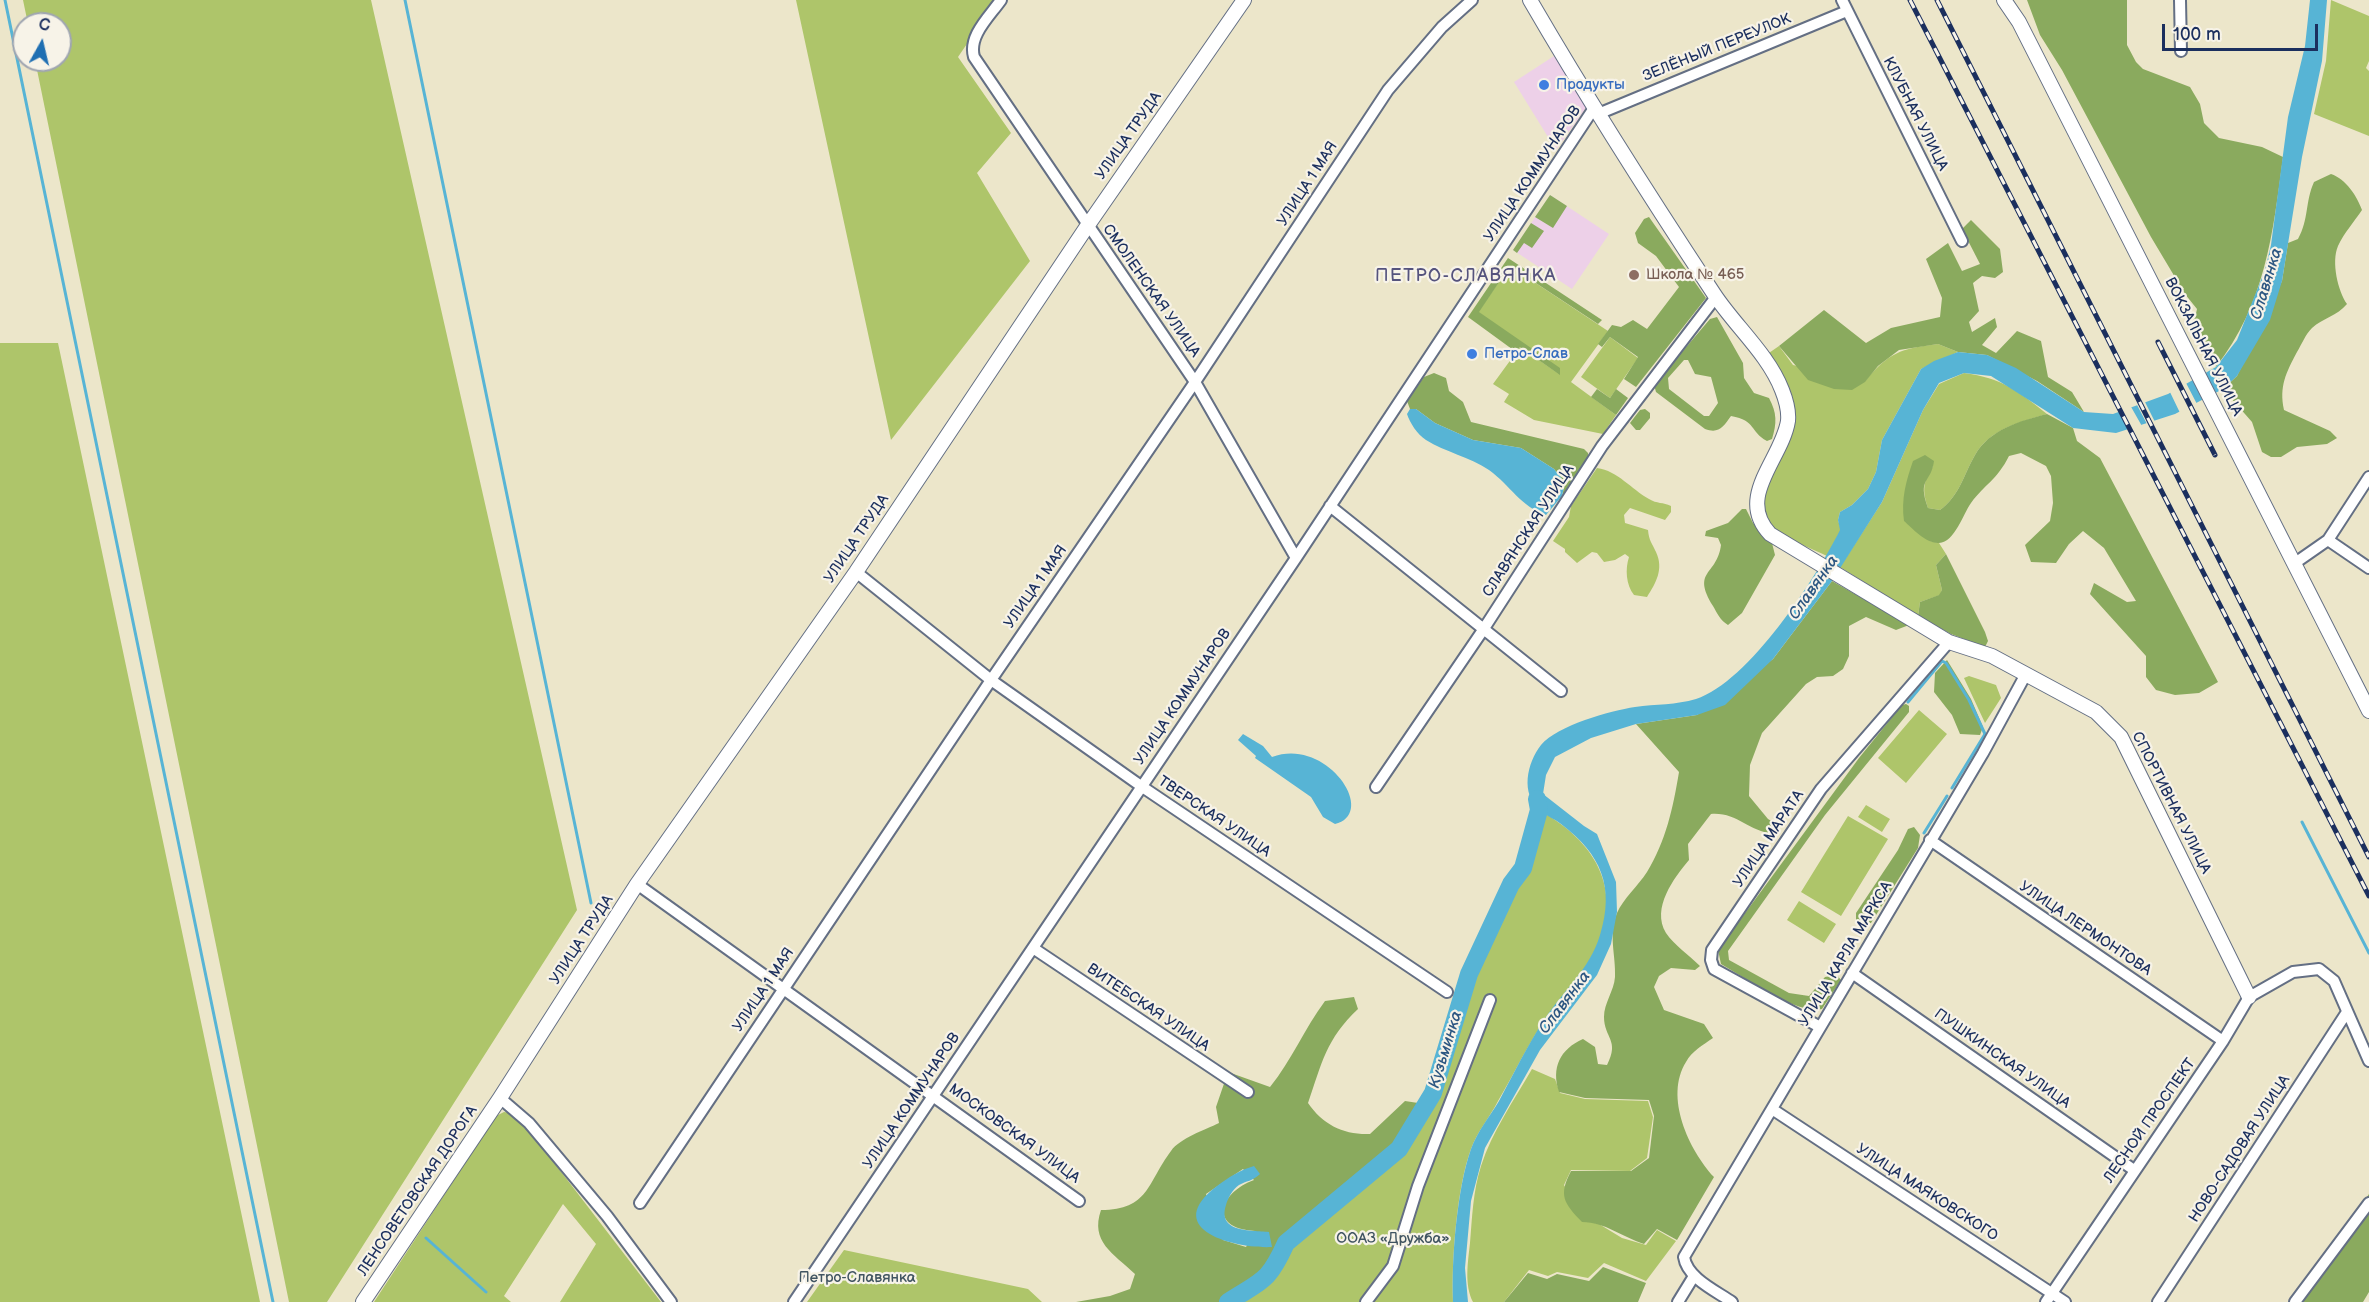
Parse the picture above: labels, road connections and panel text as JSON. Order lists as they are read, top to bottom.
{
  "streets": {
    "street": [
      "ЗЕЛЁНЫЙ ПЕРЕУЛОК",
      "КЛУБНАЯ УЛИЦА",
      "УЛИЦА ТРУДА",
      "УЛИЦА КОММУНАРОВ",
      "УЛИЦА 1 МАЯ",
      "СМОЛЕНСКАЯ УЛИЦА",
      "ВОКЗАЛЬНАЯ УЛИЦА",
      "СЛАВЯНСКАЯ УЛИЦА",
      "СПОРТИВНАЯ УЛИЦА",
      "ТВЕРСКАЯ УЛИЦА",
      "УЛИЦА МАРАТА",
      "УЛИЦА ЛЕРМОНТОВА",
      "УЛИЦА КАРЛА МАРКСА",
      "ВИТЕБСКАЯ УЛИЦА",
      "ПУШКИНСКАЯ УЛИЦА",
      "ЛЕСНОЙ ПРОСПЕКТ",
      "МОСКОВСКАЯ УЛИЦА",
      "НОВО-САДОВАЯ УЛИЦА",
      "ЛЕНСОВЕТОВСКАЯ ДОРОГА",
      "УЛИЦА МАЯКОВСКОГО"
    ]
  },
  "crossings": [
    ["ЗЕЛЁНЫЙ ПЕРЕУЛОК", "КЛУБНАЯ УЛИЦА"],
    ["ЗЕЛЁНЫЙ ПЕРЕУЛОК", "УЛИЦА КОММУНАРОВ"],
    ["УЛИЦА ТРУДА", "СМОЛЕНСКАЯ УЛИЦА"],
    ["УЛИЦА ТРУДА", "ТВЕРСКАЯ УЛИЦА"],
    ["УЛИЦА ТРУДА", "МОСКОВСКАЯ УЛИЦА"],
    ["УЛИЦА ТРУДА", "ЛЕНСОВЕТОВСКАЯ ДОРОГА"],
    ["УЛИЦА КОММУНАРОВ", "СМОЛЕНСКАЯ УЛИЦА"],
    ["УЛИЦА КОММУНАРОВ", "ТВЕРСКАЯ УЛИЦА"],
    ["УЛИЦА КОММУНАРОВ", "ВИТЕБСКАЯ УЛИЦА"],
    ["УЛИЦА КОММУНАРОВ", "МОСКОВСКАЯ УЛИЦА"],
    ["УЛИЦА 1 МАЯ", "СМОЛЕНСКАЯ УЛИЦА"],
    ["УЛИЦА 1 МАЯ", "ТВЕРСКАЯ УЛИЦА"],
    ["УЛИЦА 1 МАЯ", "МОСКОВСКАЯ УЛИЦА"],
    ["СЛАВЯНСКАЯ УЛИЦА", "СПОРТИВНАЯ УЛИЦА"],
    ["СПОРТИВНАЯ УЛИЦА", "УЛИЦА МАРАТА"],
    ["СПОРТИВНАЯ УЛИЦА", "УЛИЦА КАРЛА МАРКСА"],
    ["СПОРТИВНАЯ УЛИЦА", "ЛЕСНОЙ ПРОСПЕКТ"],
    ["УЛИЦА МАРАТА", "УЛИЦА КАРЛА МАРКСА"],
    ["УЛИЦА ЛЕРМОНТОВА", "УЛИЦА КАРЛА МАРКСА"],
    ["УЛИЦА ЛЕРМОНТОВА", "ЛЕСНОЙ ПРОСПЕКТ"],
    ["УЛИЦА КАРЛА МАРКСА", "ПУШКИНСКАЯ УЛИЦА"],
    ["УЛИЦА КАРЛА МАРКСА", "УЛИЦА МАЯКОВСКОГО"],
    ["ПУШКИНСКАЯ УЛИЦА", "ЛЕСНОЙ ПРОСПЕКТ"],
    ["ЛЕСНОЙ ПРОСПЕКТ", "НОВО-САДОВАЯ УЛИЦА"],
    ["ЛЕСНОЙ ПРОСПЕКТ", "УЛИЦА МАЯКОВСКОГО"]
  ],
  "districts": ["ПЕТРО-СЛАВЯНКА"],
  "water": ["Славянка", "Кузьминка"],
  "parks": ["ООАЗ «Дружба»", "Петро-Славянка"],
  "places": ["Продукты", "Школа № 465", "Петро-Слав"],
  "scale_bar": "100 m",
  "north": "top"
}
